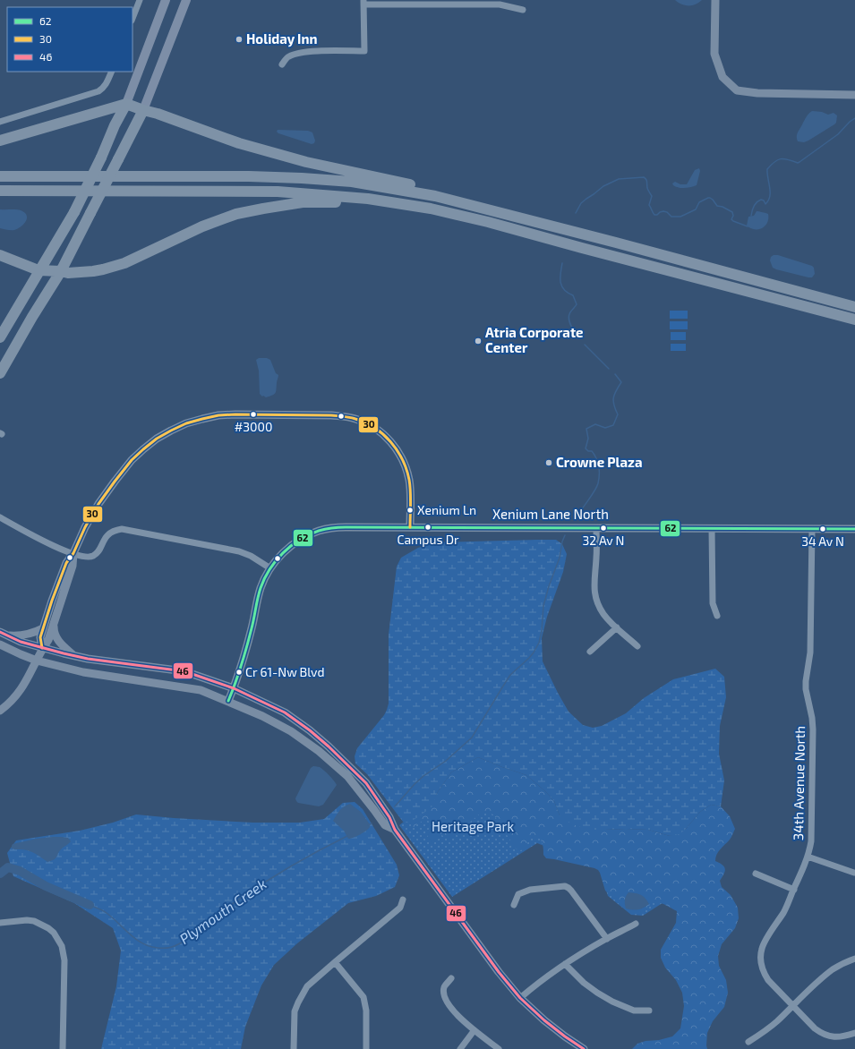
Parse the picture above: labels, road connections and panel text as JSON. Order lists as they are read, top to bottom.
{
  "streets": {
    "street": ["Xenium Lane North", "34th Avenue North"]
  },
  "crossings": [
    ["Xenium Lane North", "34th Avenue North"]
  ],
  "water": ["Plymouth Creek"],
  "parks": ["Heritage Park"],
  "places": [
    "Holiday Inn",
    "Atria Corporate Center",
    "#3000",
    "Crowne Plaza",
    "Xenium Ln",
    "Campus Dr",
    "32 Av N",
    "34 Av N",
    "Cr 61-Nw Blvd"
  ],
  "lines": ["transit line 30", "transit line 62", "transit line 46"],
  "legend": ["62", "30", "46"]
}
